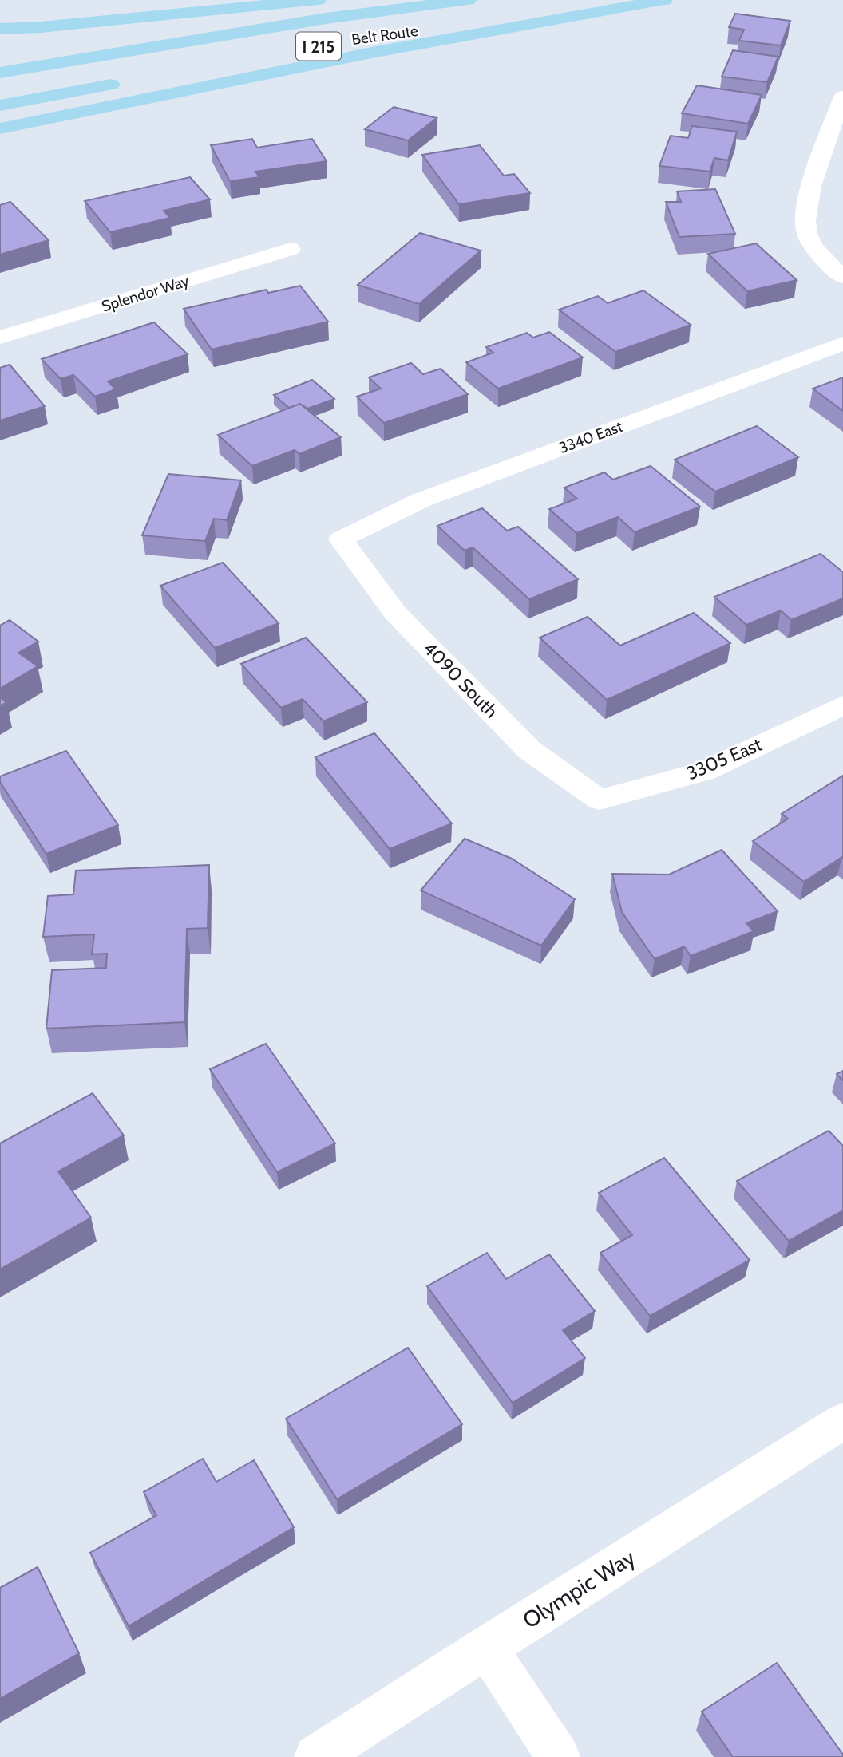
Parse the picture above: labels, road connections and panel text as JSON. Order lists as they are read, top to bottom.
{
  "streets": {
    "highway": ["Belt Route", "I 215"],
    "street": [
      "Splendor Way",
      "3340 East",
      "4090 South",
      "3305 East",
      "Olympic Way"
    ]
  },
  "crossings": [
    ["3340 East", "4090 South"],
    ["4090 South", "3305 East"]
  ]
}
